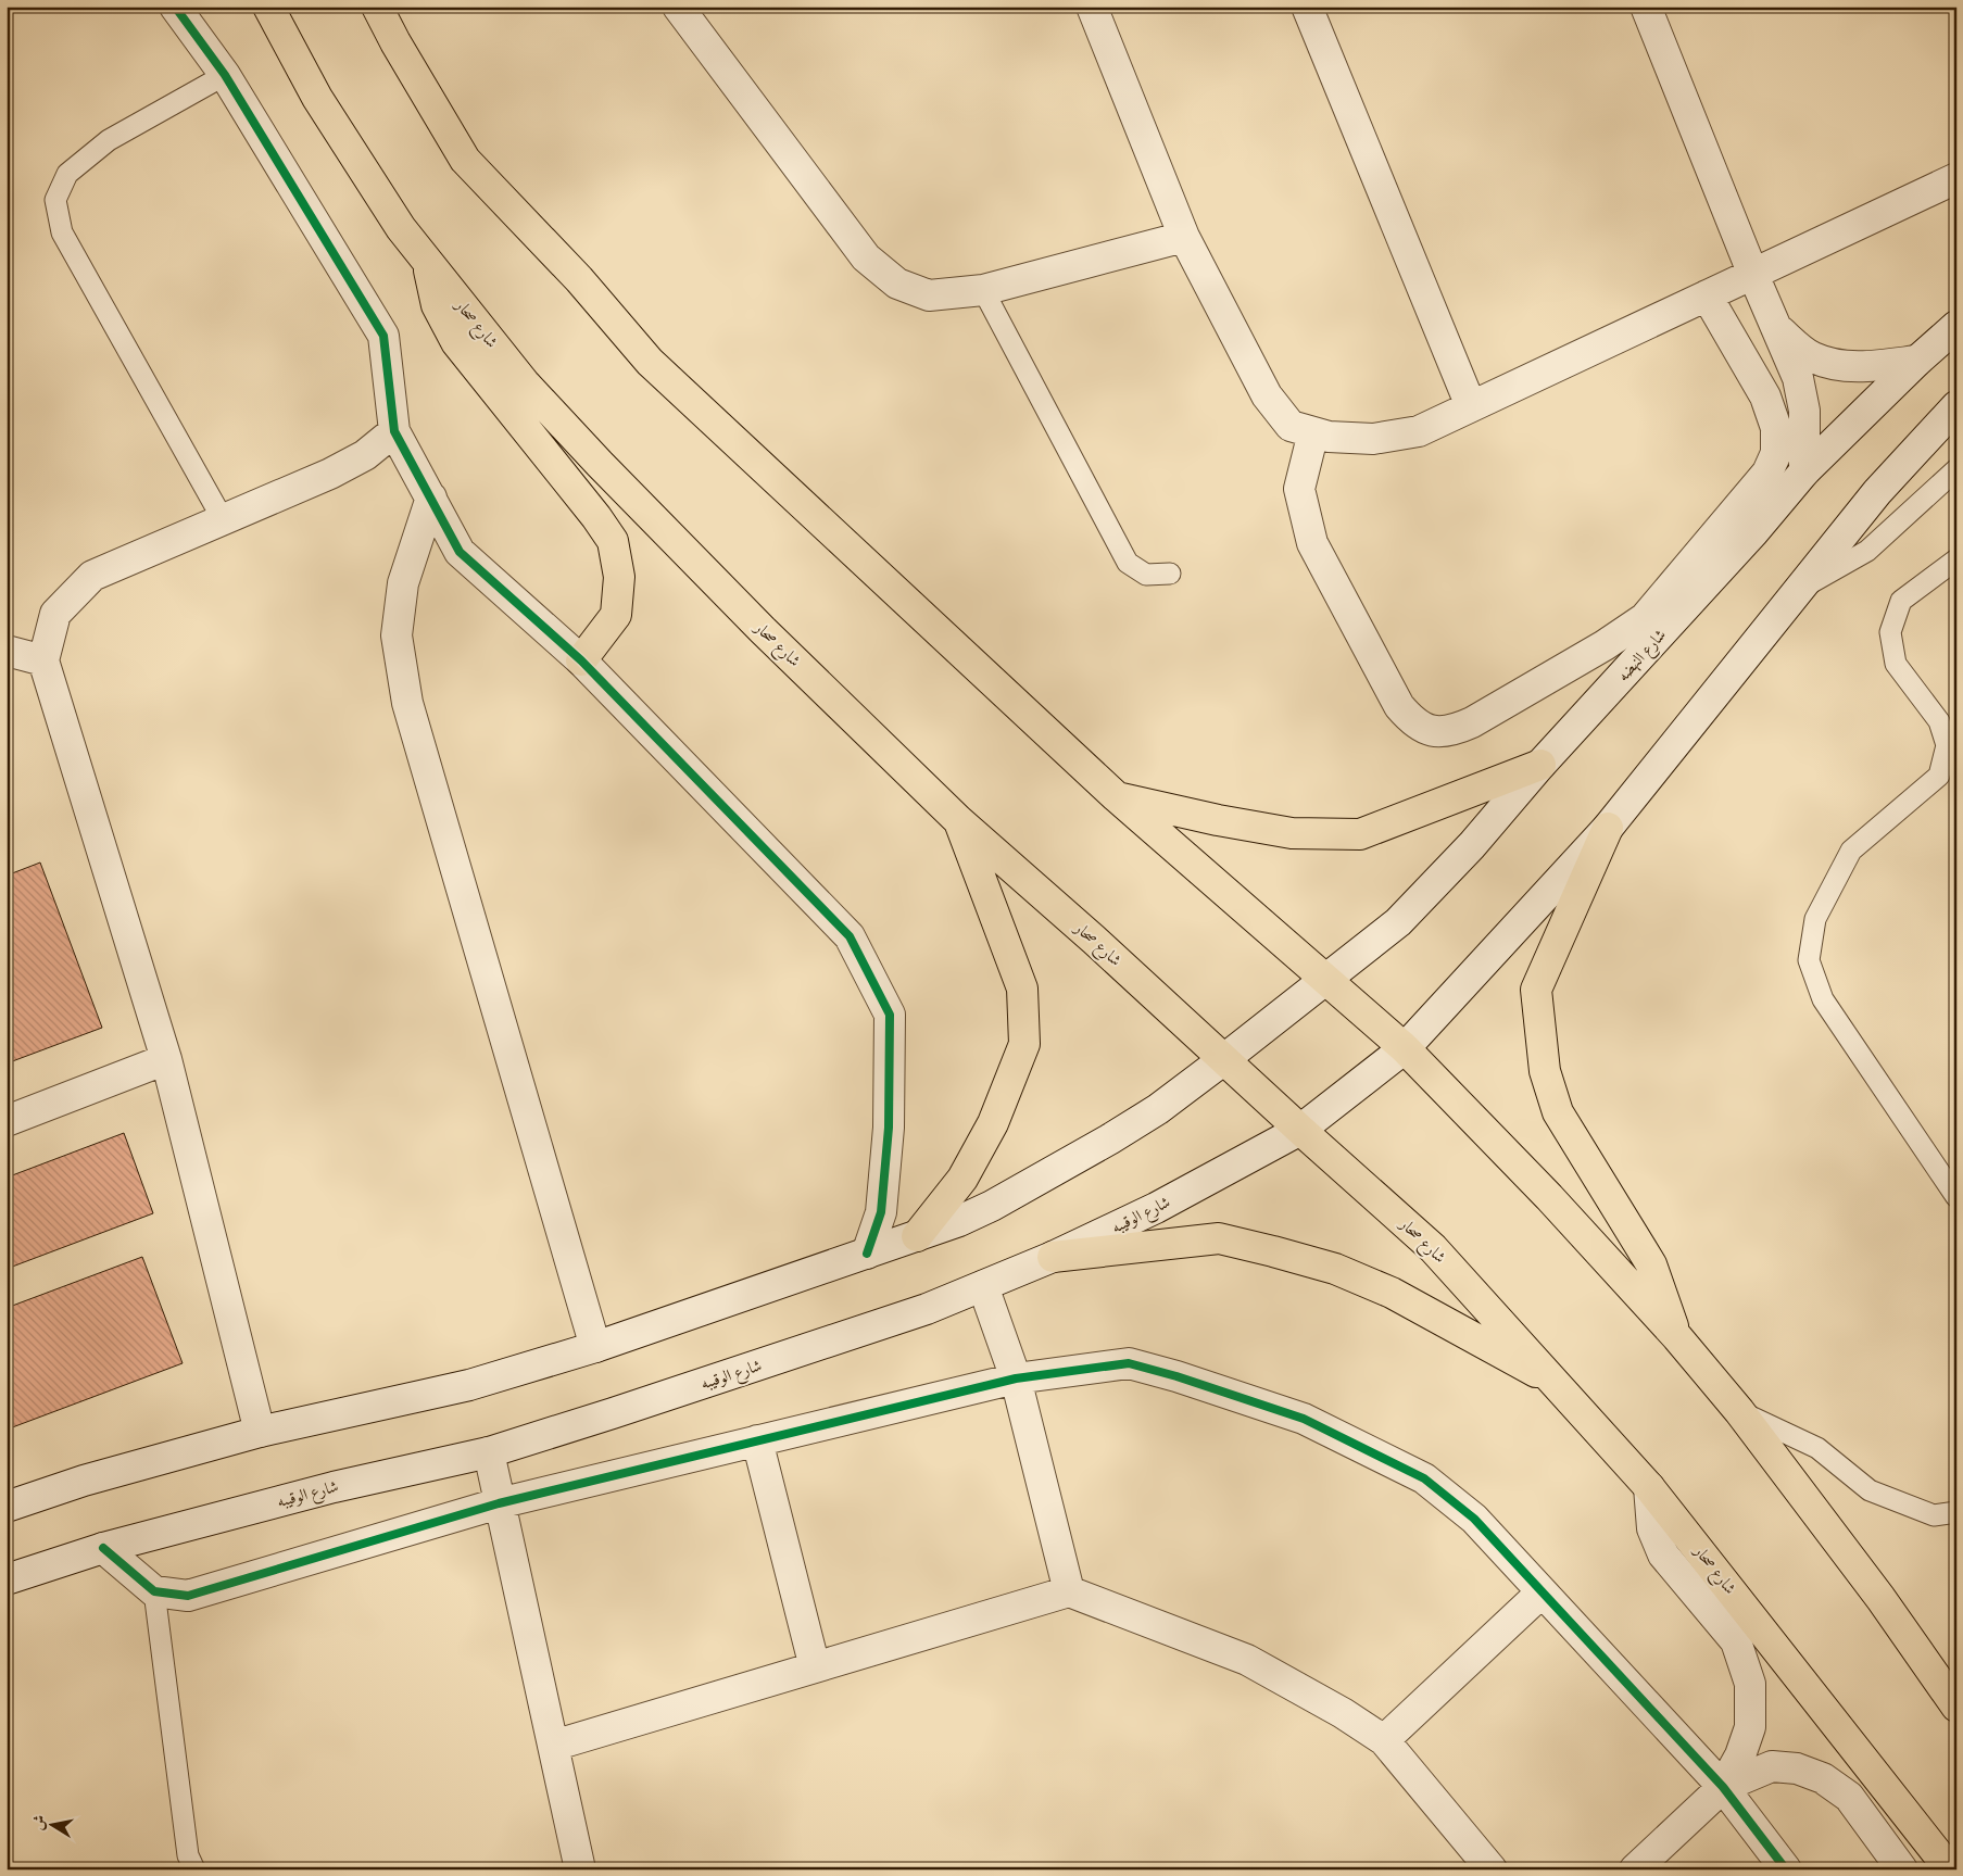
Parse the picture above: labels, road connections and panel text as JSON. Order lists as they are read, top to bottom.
{
  "streets": {
    "main road": ["شارع صحار"],
    "street": ["شارع النهضه", "شارع الوقيبه"]
  },
  "crossings": [
    ["شارع صحار", "شارع الوقيبه"]
  ],
  "north": "left"
}
